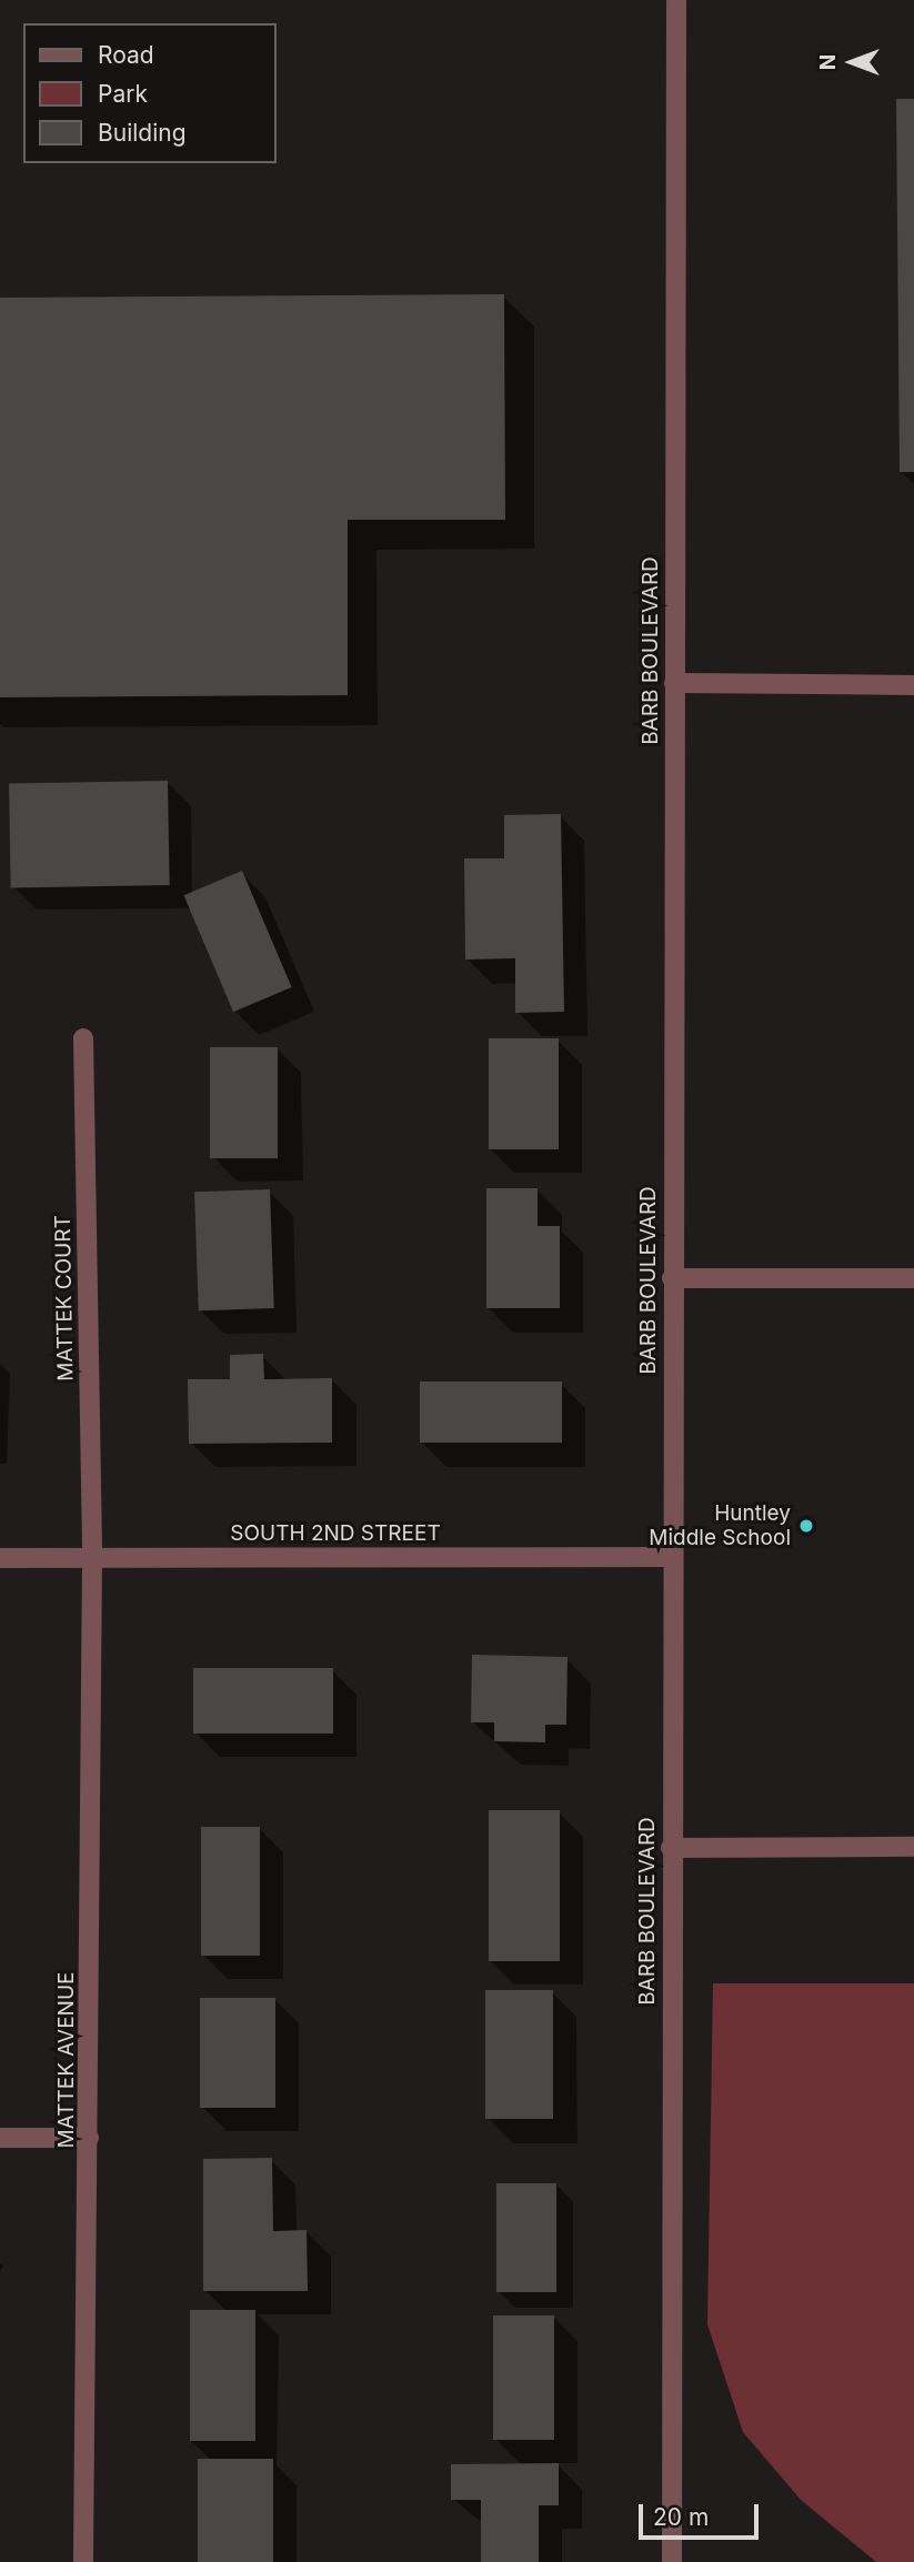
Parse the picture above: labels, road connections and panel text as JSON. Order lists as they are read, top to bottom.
{
  "streets": {
    "street": [
      "BARB BOULEVARD",
      "MATTEK COURT",
      "SOUTH 2ND STREET",
      "MATTEK AVENUE"
    ]
  },
  "crossings": [
    ["BARB BOULEVARD", "SOUTH 2ND STREET"],
    ["MATTEK COURT", "SOUTH 2ND STREET"],
    ["MATTEK COURT", "MATTEK AVENUE"],
    ["SOUTH 2ND STREET", "MATTEK AVENUE"]
  ],
  "places": ["Huntley Middle School"],
  "legend": ["Road", "Park", "Building"],
  "scale_bar": "20 m",
  "north": "left"
}
